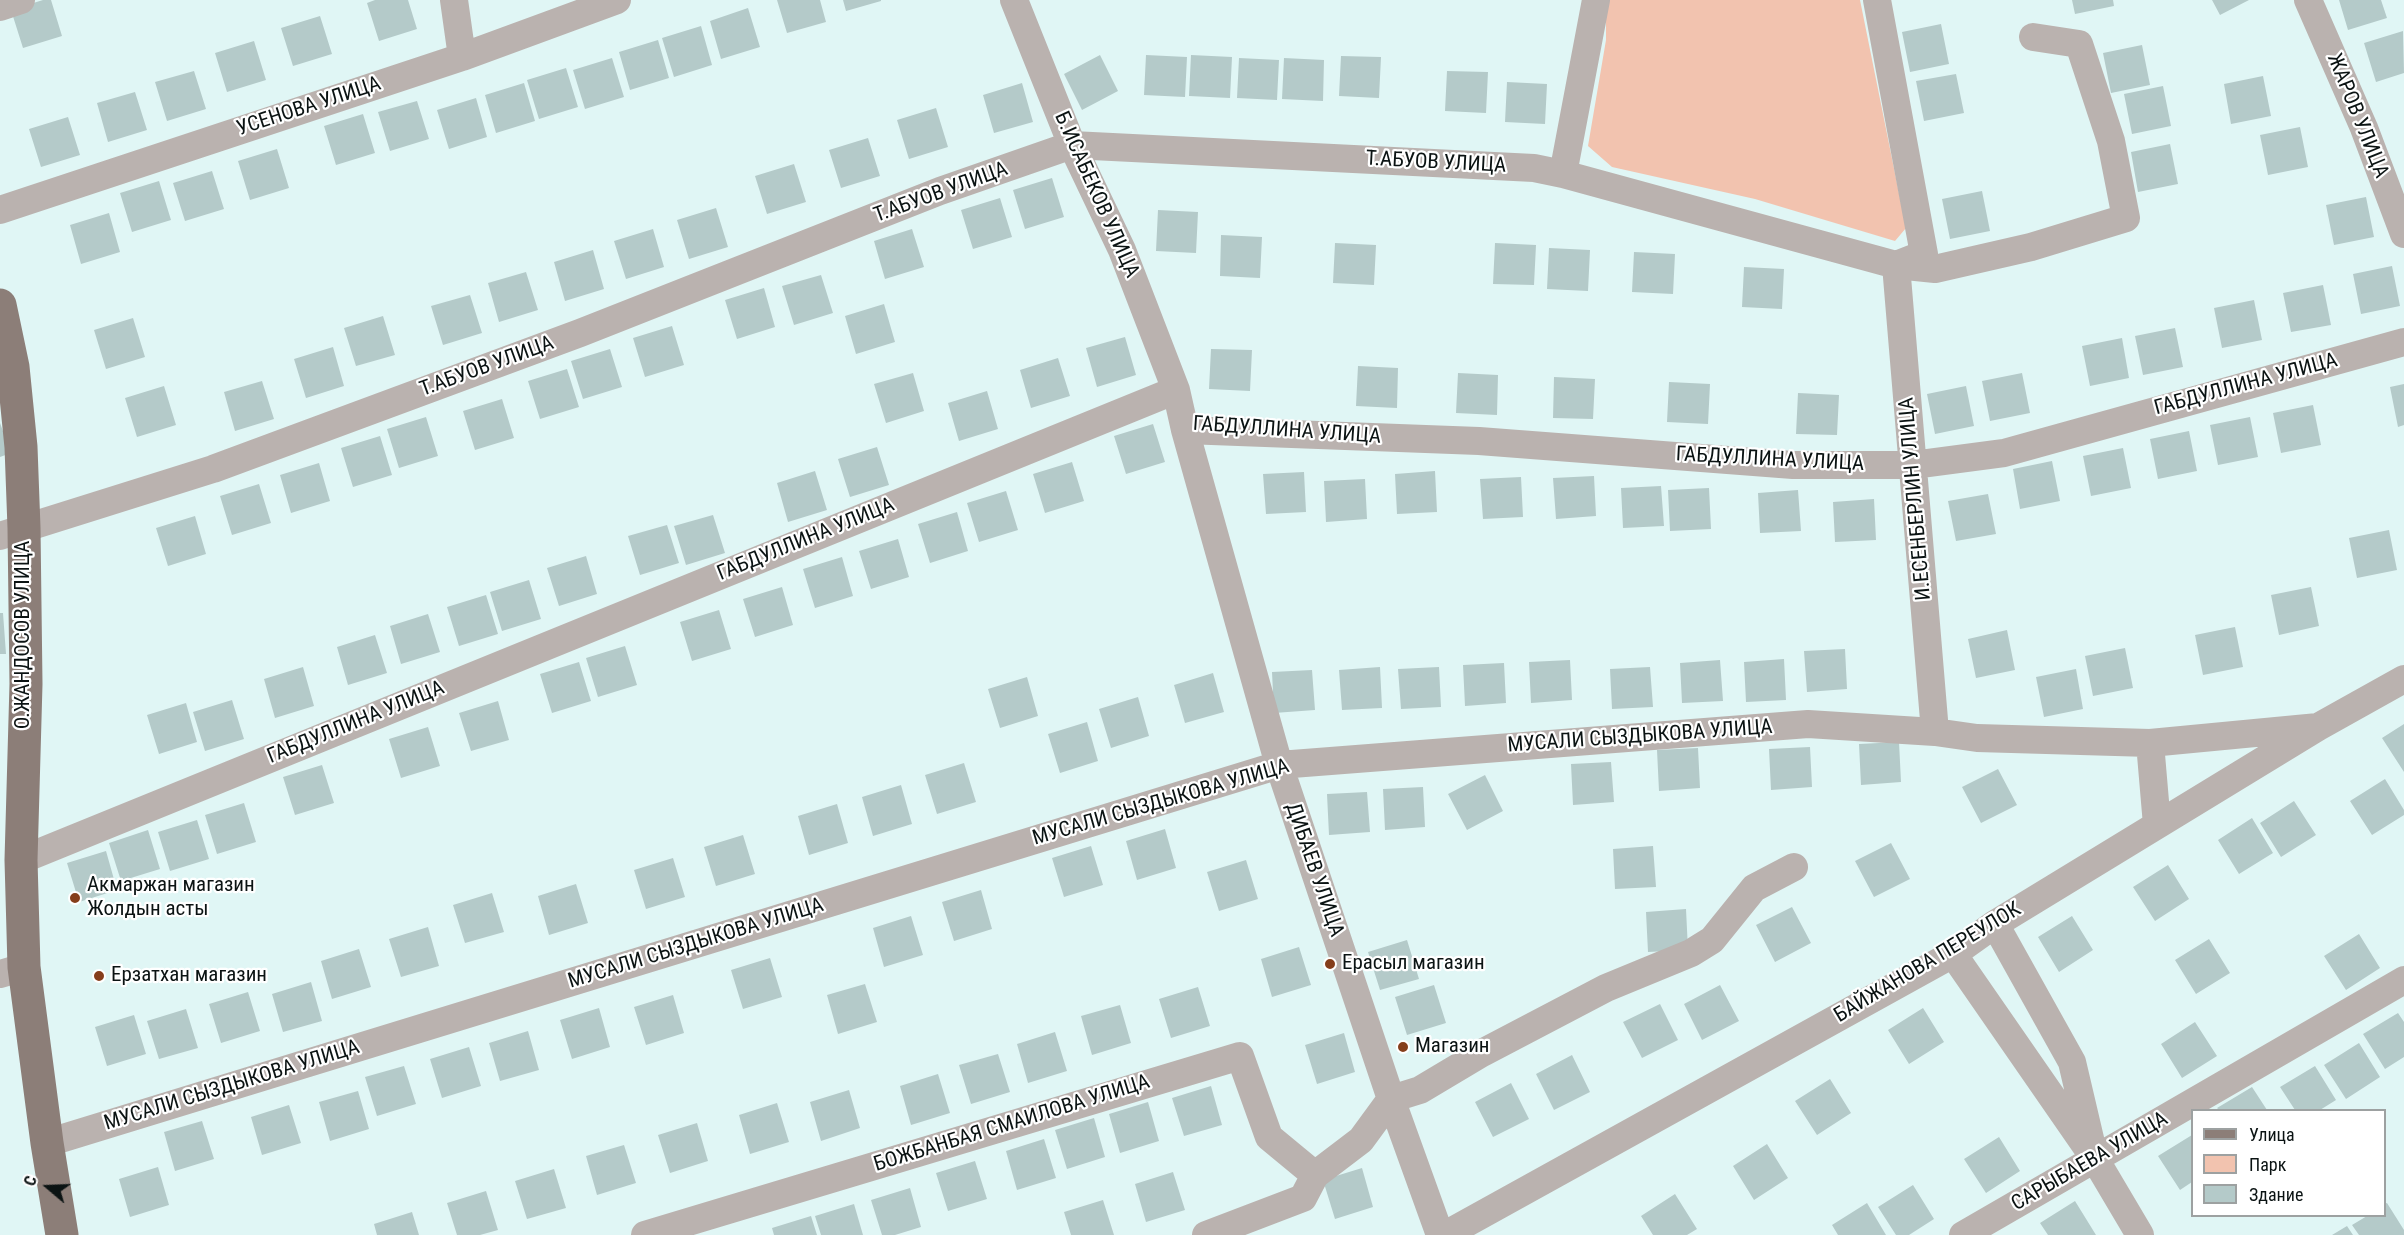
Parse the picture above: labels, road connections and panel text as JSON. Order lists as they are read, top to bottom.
{
  "streets": {
    "main road": ["О.ЖАНДОСОВ УЛИЦА"],
    "street": [
      "УСЕНОВА УЛИЦА",
      "ЖАРОВ УЛИЦА",
      "Т.АБУОВ УЛИЦА",
      "Б.ИСАБЕКОВ УЛИЦА",
      "ГАБДУЛЛИНА УЛИЦА",
      "И.ЕСЕНБЕРЛИН УЛИЦА",
      "МУСАЛИ СЫЗДЫКОВА УЛИЦА",
      "ДИБАЕВ УЛИЦА",
      "БАЙЖАНОВА ПЕРЕУЛОК",
      "БОЖБАНБАЯ СМАИЛОВА УЛИЦА",
      "САРЫБАЕВА УЛИЦА"
    ]
  },
  "crossings": [
    ["Т.АБУОВ УЛИЦА", "Б.ИСАБЕКОВ УЛИЦА"],
    ["Т.АБУОВ УЛИЦА", "И.ЕСЕНБЕРЛИН УЛИЦА"],
    ["Т.АБУОВ УЛИЦА", "О.ЖАНДОСОВ УЛИЦА"],
    ["Б.ИСАБЕКОВ УЛИЦА", "ГАБДУЛЛИНА УЛИЦА"],
    ["ГАБДУЛЛИНА УЛИЦА", "И.ЕСЕНБЕРЛИН УЛИЦА"],
    ["ГАБДУЛЛИНА УЛИЦА", "О.ЖАНДОСОВ УЛИЦА"],
    ["ГАБДУЛЛИНА УЛИЦА", "ДИБАЕВ УЛИЦА"],
    ["И.ЕСЕНБЕРЛИН УЛИЦА", "МУСАЛИ СЫЗДЫКОВА УЛИЦА"],
    ["О.ЖАНДОСОВ УЛИЦА", "МУСАЛИ СЫЗДЫКОВА УЛИЦА"],
    ["МУСАЛИ СЫЗДЫКОВА УЛИЦА", "ДИБАЕВ УЛИЦА"],
    ["МУСАЛИ СЫЗДЫКОВА УЛИЦА", "БАЙЖАНОВА ПЕРЕУЛОК"]
  ],
  "places": [
    "Акмаржан магазин Жолдын асты",
    "Ерасыл магазин",
    "Ерзатхан магазин",
    "Магазин"
  ],
  "legend": ["Улица", "Парк", "Здание"],
  "north": "left"
}
